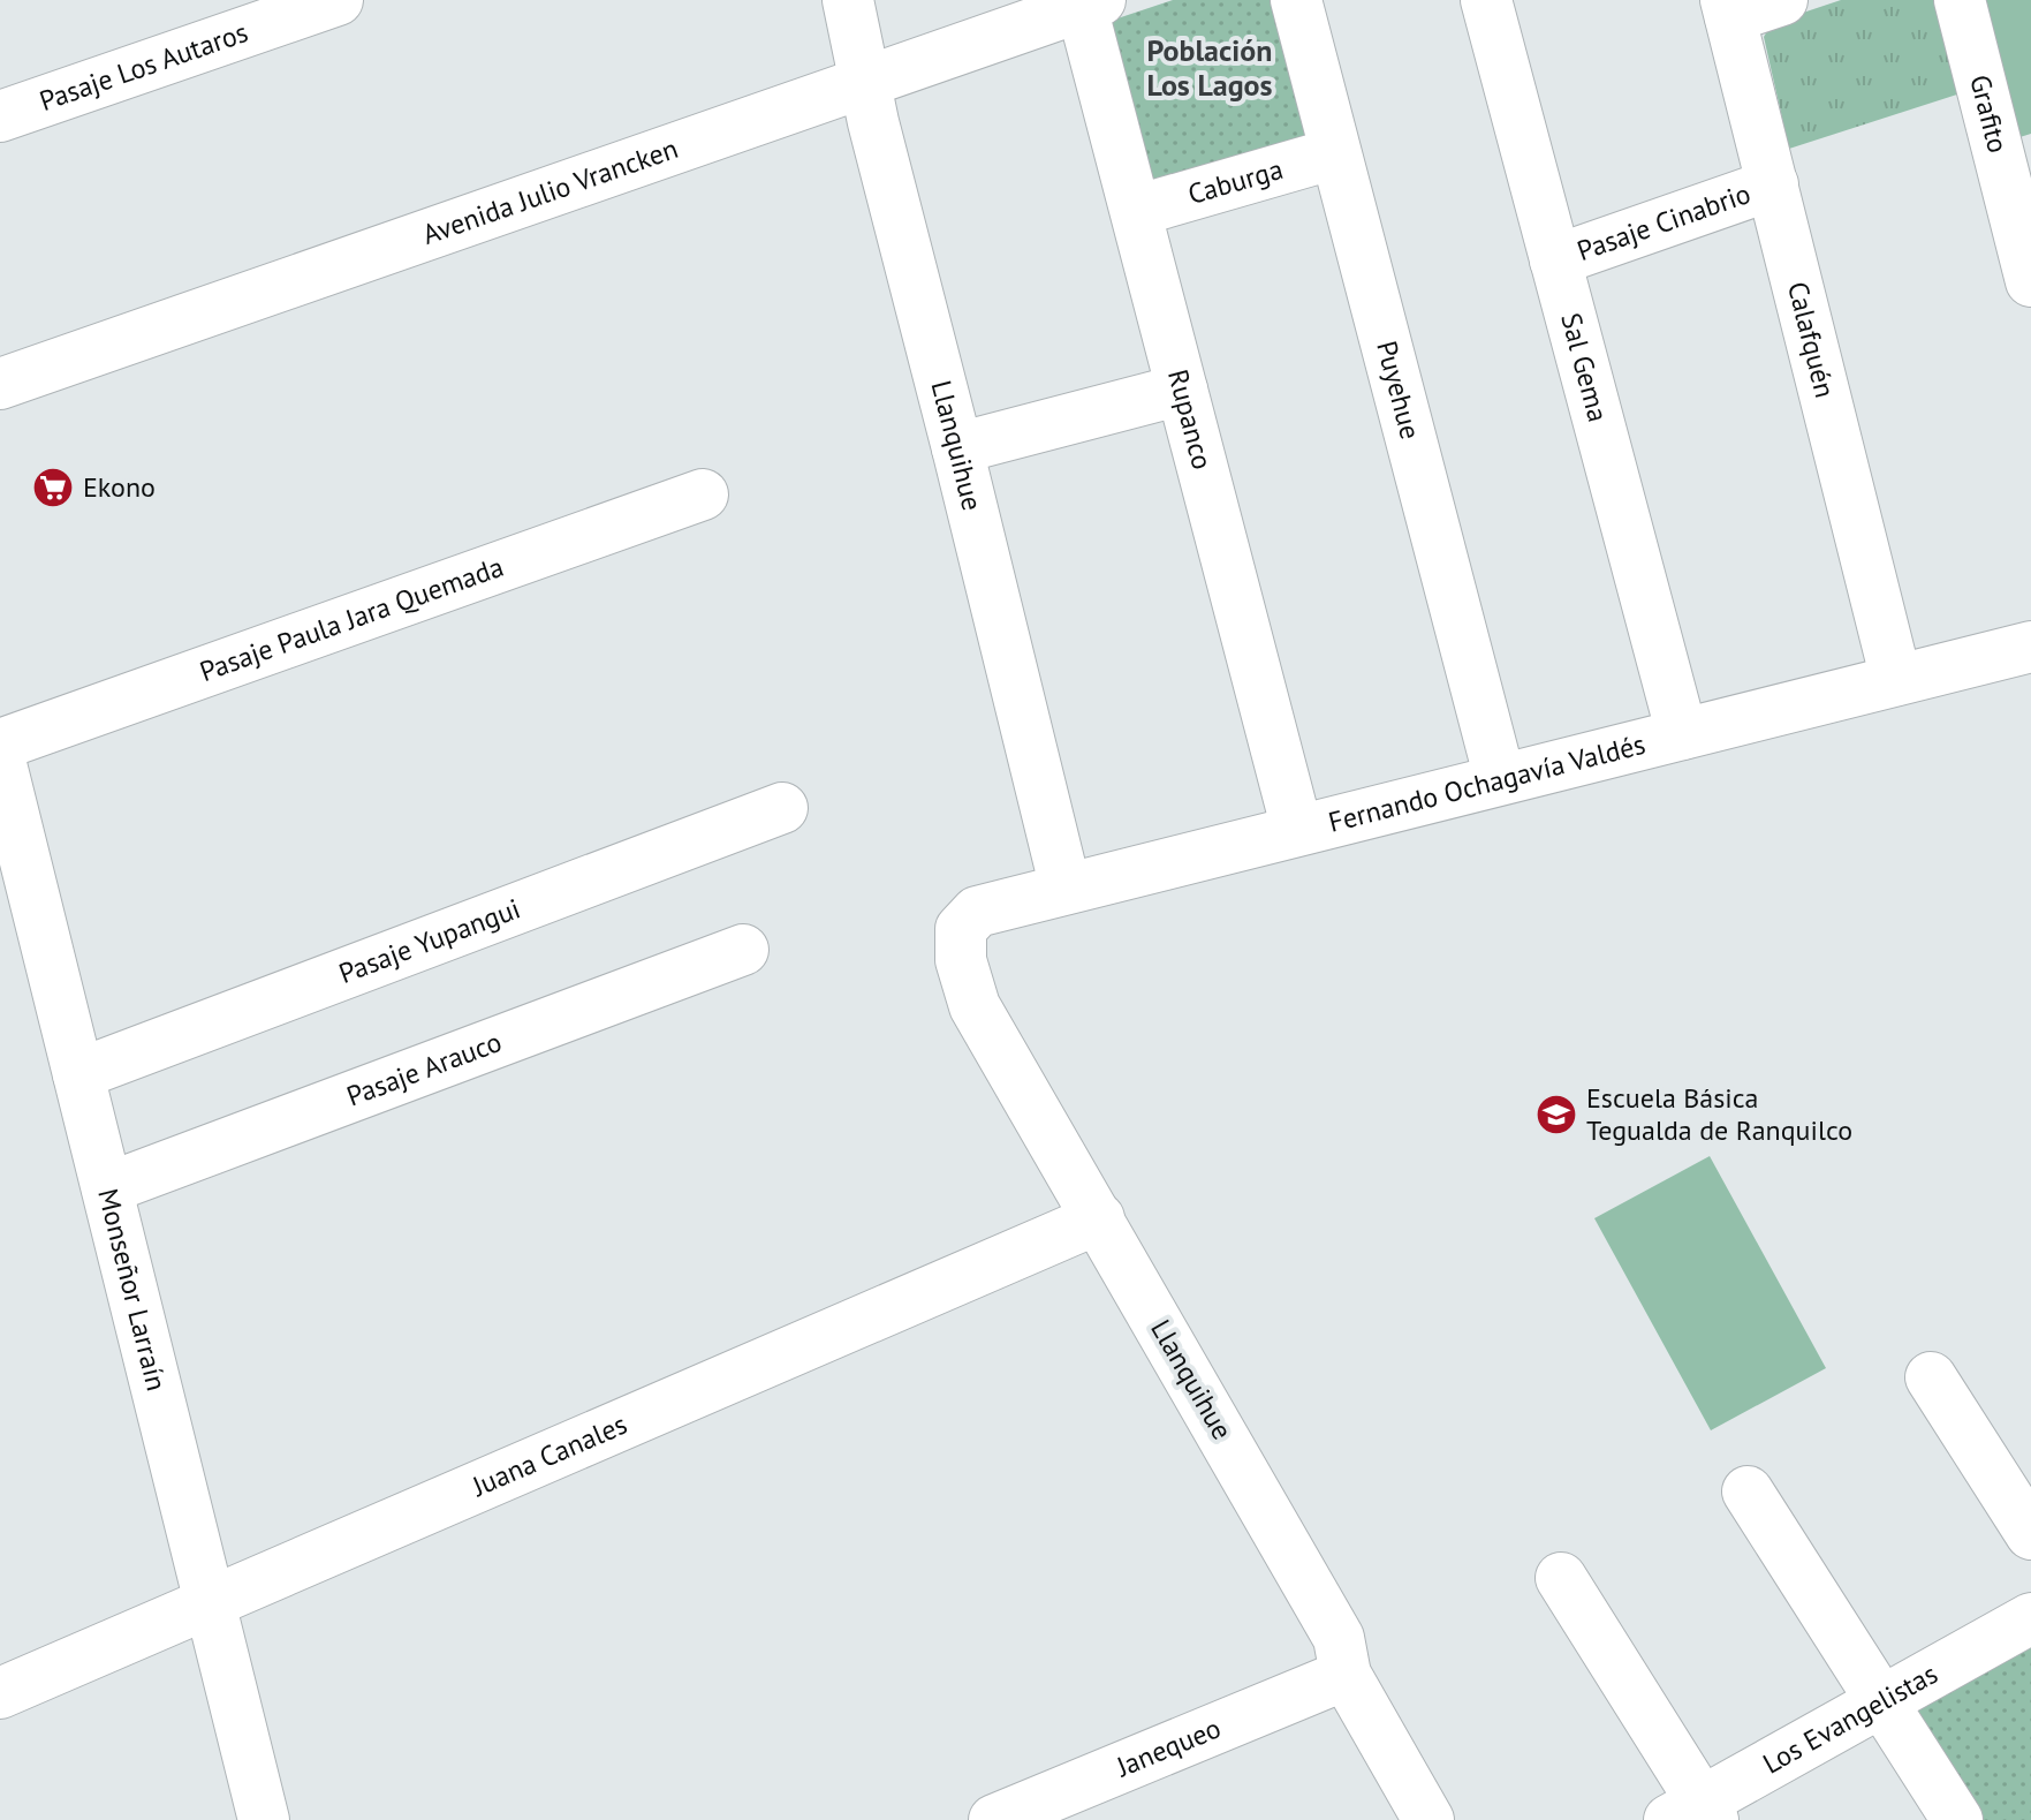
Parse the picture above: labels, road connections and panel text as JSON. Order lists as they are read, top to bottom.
{
  "streets": {
    "street": [
      "Pasaje Los Autaros",
      "Grafito",
      "Caburga",
      "Avenida Julio Vrancken",
      "Pasaje Cinabrio",
      "Calafquén",
      "Sal Gema",
      "Puyehue",
      "Rupanco",
      "Llanquihue",
      "Pasaje Paula Jara Quemada",
      "Fernando Ochagavía Valdés",
      "Pasaje Yupangui",
      "Pasaje Arauco",
      "Monseñor Larraín",
      "Juana Canales",
      "Los Evangelistas",
      "Janequeo"
    ]
  },
  "crossings": [
    ["Caburga", "Puyehue"],
    ["Caburga", "Rupanco"],
    ["Avenida Julio Vrancken", "Rupanco"],
    ["Avenida Julio Vrancken", "Llanquihue"],
    ["Pasaje Cinabrio", "Calafquén"],
    ["Pasaje Cinabrio", "Sal Gema"],
    ["Calafquén", "Fernando Ochagavía Valdés"],
    ["Sal Gema", "Fernando Ochagavía Valdés"],
    ["Puyehue", "Fernando Ochagavía Valdés"],
    ["Rupanco", "Fernando Ochagavía Valdés"],
    ["Llanquihue", "Fernando Ochagavía Valdés"],
    ["Llanquihue", "Juana Canales"],
    ["Llanquihue", "Janequeo"],
    ["Pasaje Paula Jara Quemada", "Monseñor Larraín"],
    ["Pasaje Yupangui", "Monseñor Larraín"],
    ["Pasaje Arauco", "Monseñor Larraín"],
    ["Monseñor Larraín", "Juana Canales"]
  ],
  "districts": ["Población Los Lagos"],
  "places": {
    "supermarket": ["Ekono"],
    "school or university": ["Escuela Básica Tegualda de Ranquilco"]
  }
}
